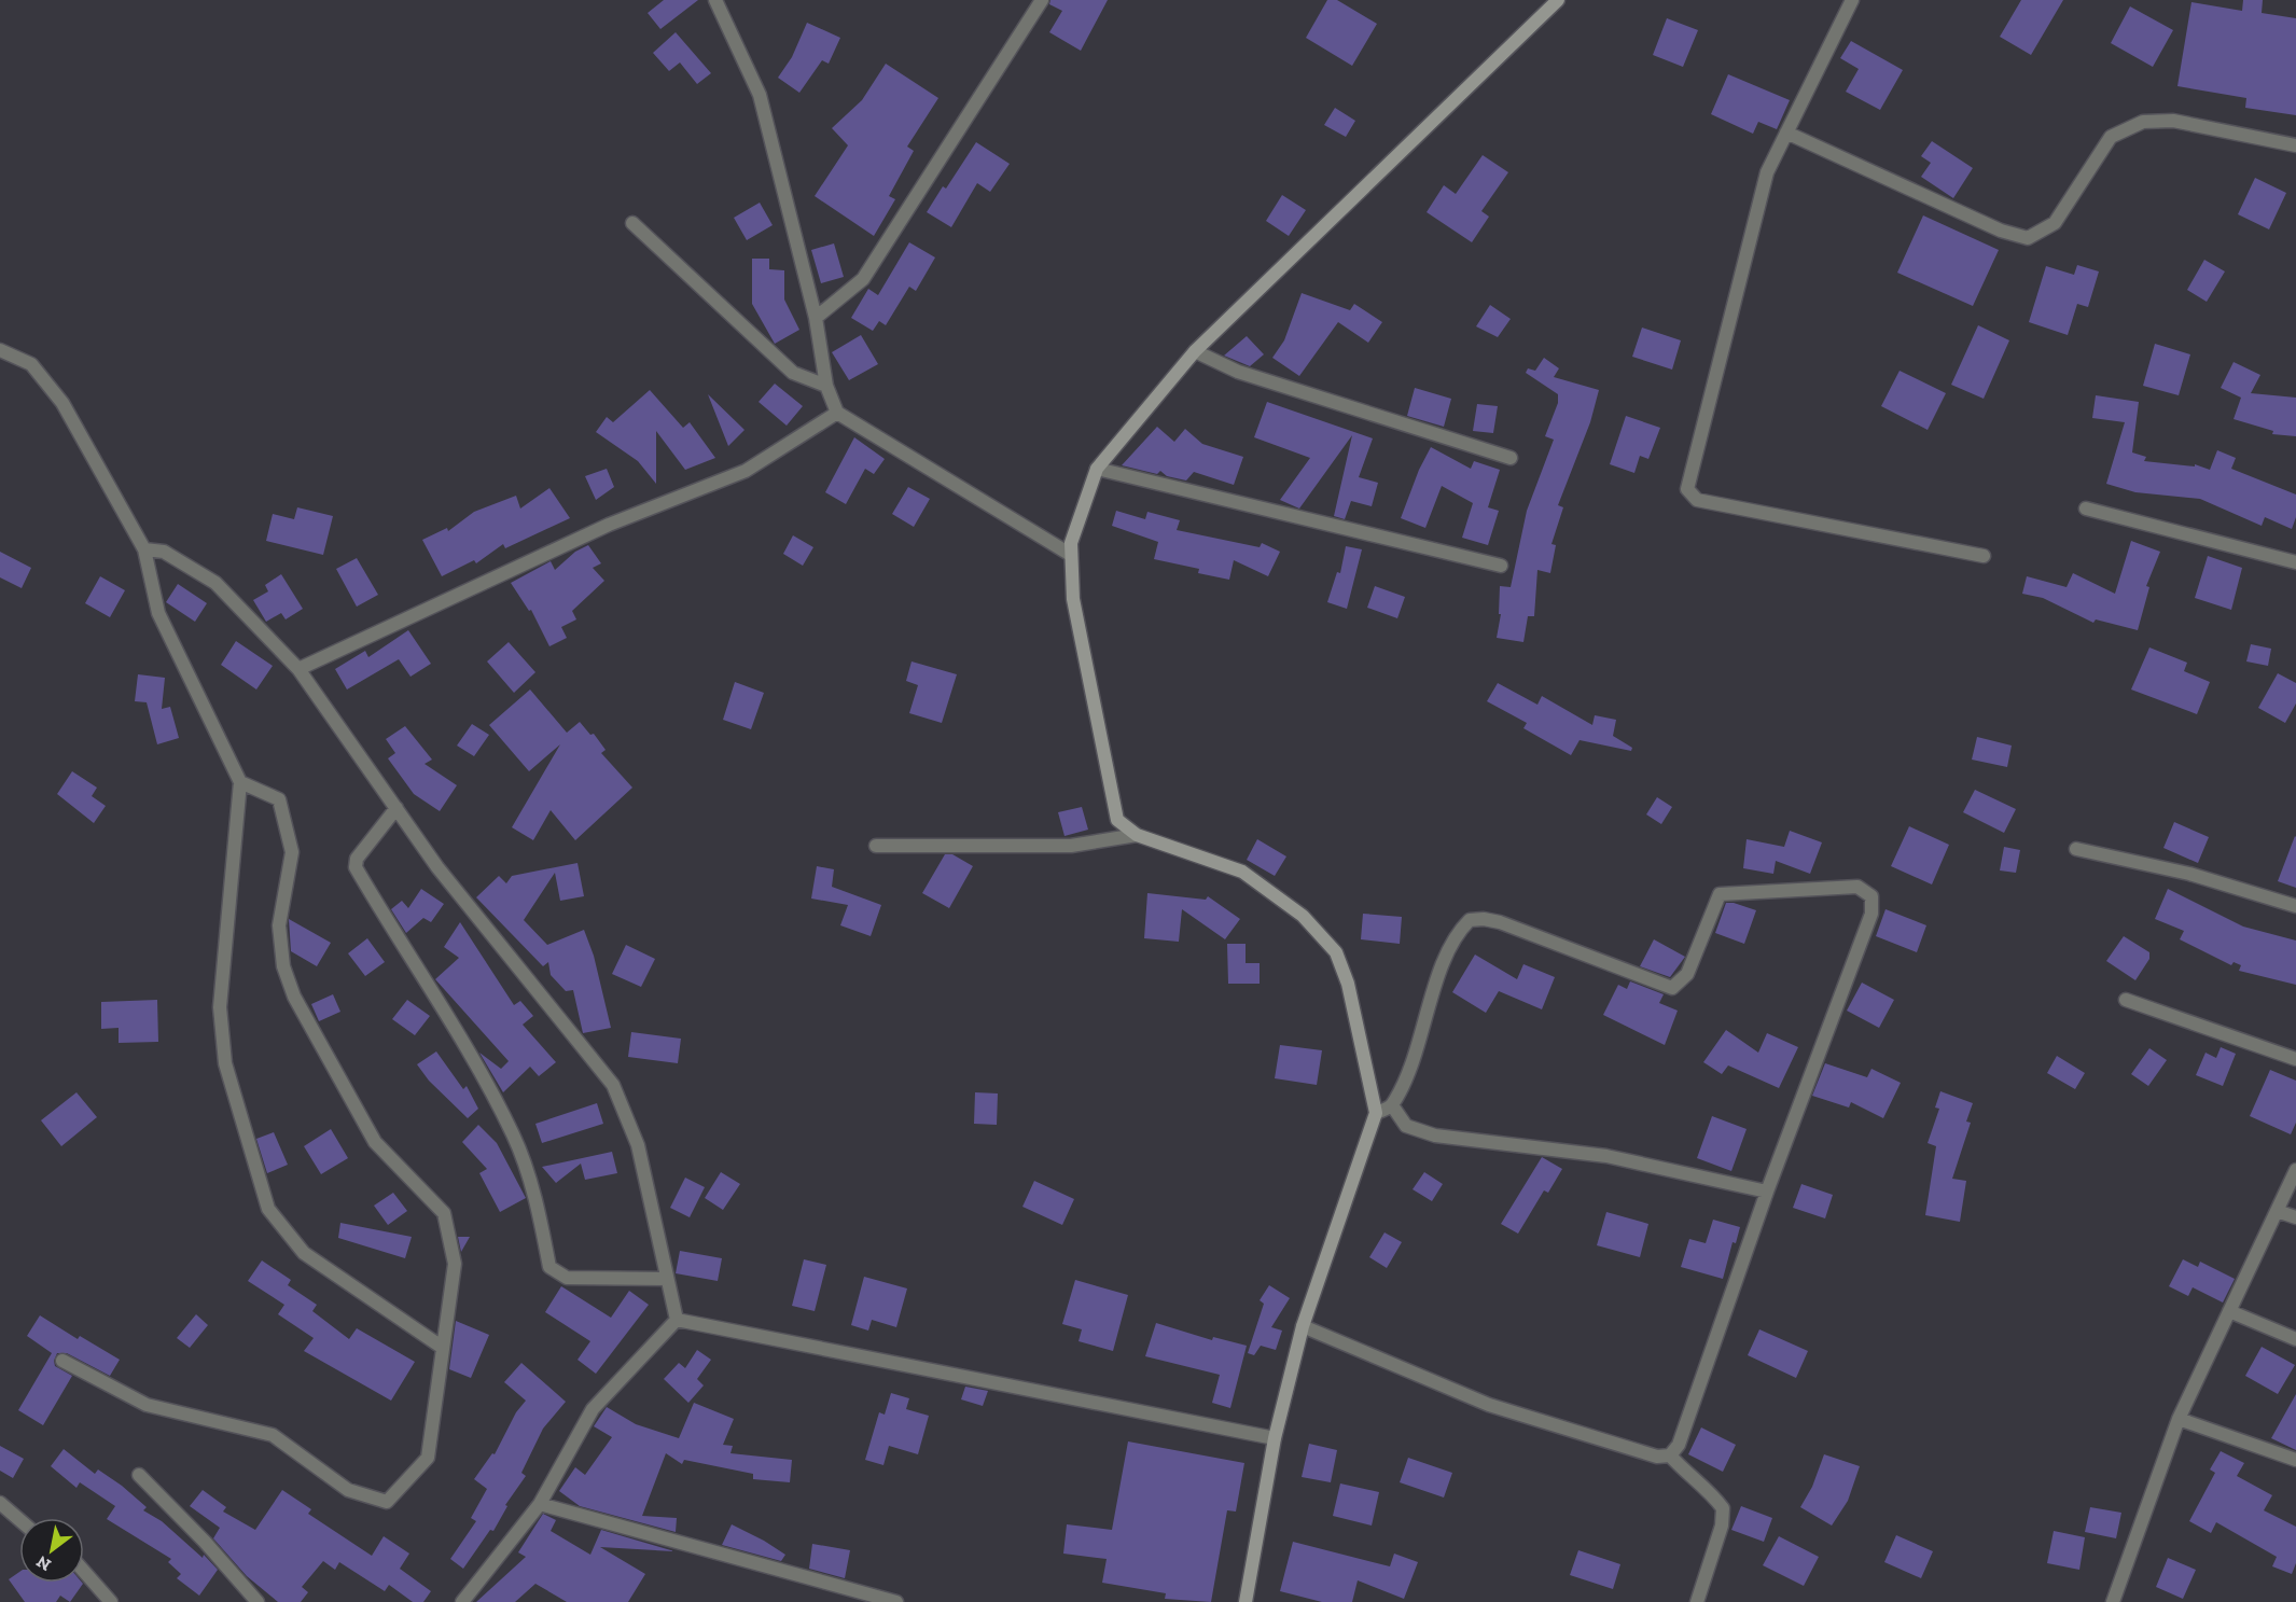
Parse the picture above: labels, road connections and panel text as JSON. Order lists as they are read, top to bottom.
{
  "north": "bottom left"
}
